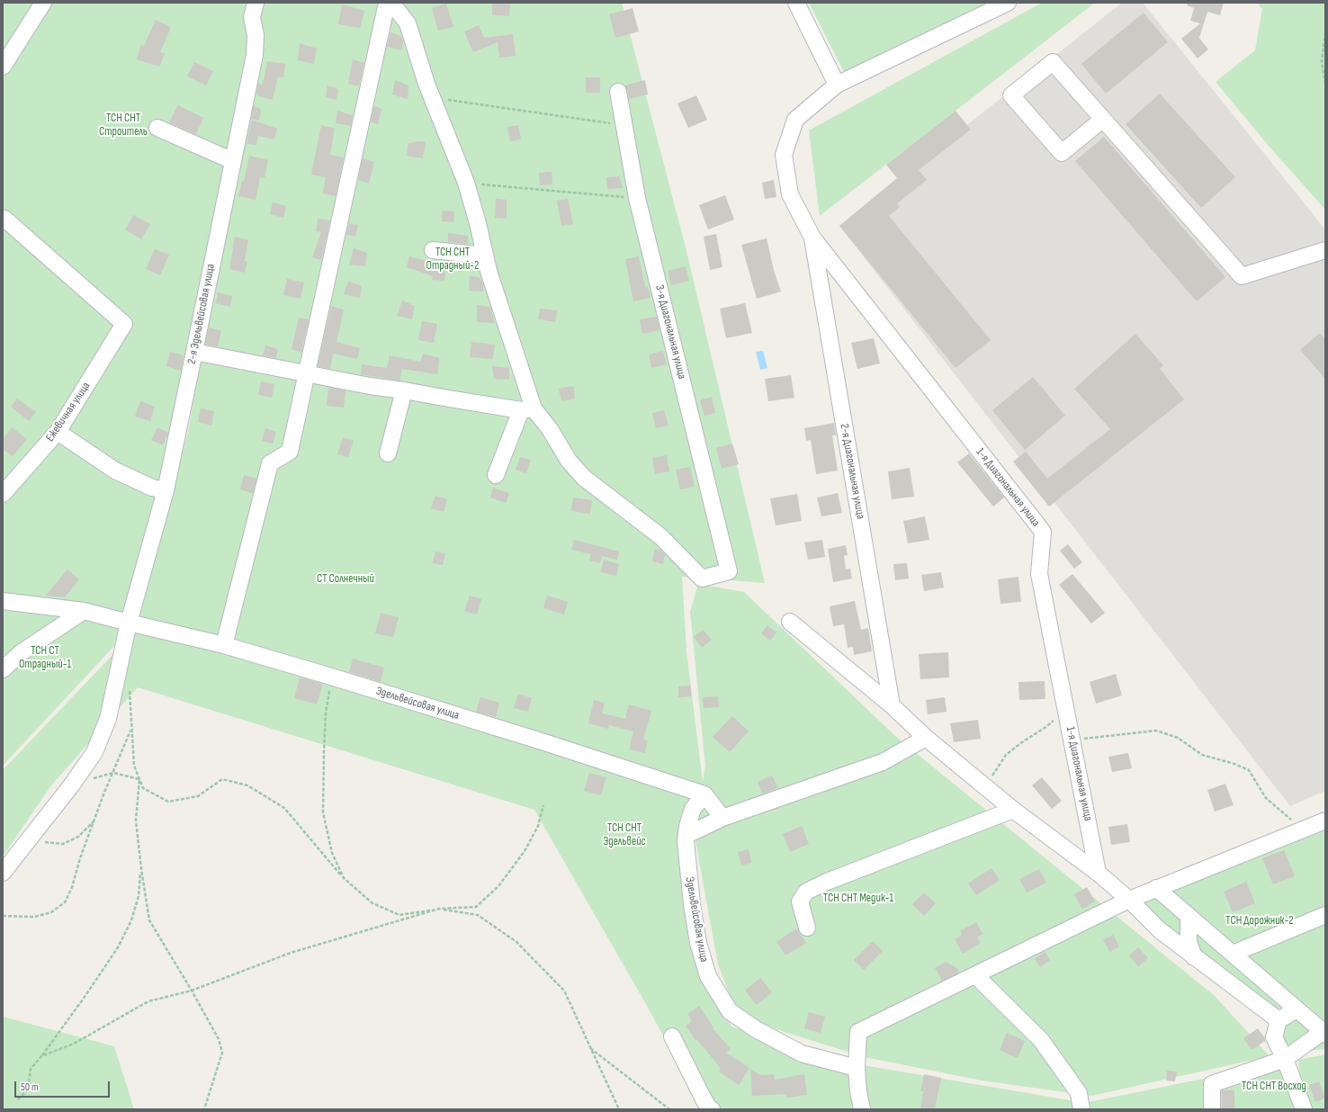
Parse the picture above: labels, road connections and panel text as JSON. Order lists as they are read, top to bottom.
{
  "streets": {
    "street": [
      "2-я Эдельвейсовая улица",
      "3-я Диагональная улица",
      "Ежевичная улица",
      "2-я Диагональная улица",
      "1-я Диагональная улица",
      "Эдельвейсовая улица"
    ]
  },
  "crossings": [
    ["2-я Эдельвейсовая улица", "Эдельвейсовая улица"],
    ["2-я Диагональная улица", "1-я Диагональная улица"]
  ],
  "parks": [
    "ТСН СНТ Строитель",
    "ТСН СНТ Отрадный-2",
    "СТ Солнечный",
    "ТСН СТ Отрадный-1",
    "ТСН СНТ Эдельвейс",
    "ТСН СНТ Медик-1",
    "ТСН Дорожник-2",
    "ТСН СНТ Восход"
  ],
  "scale_bar": "50 m"
}
